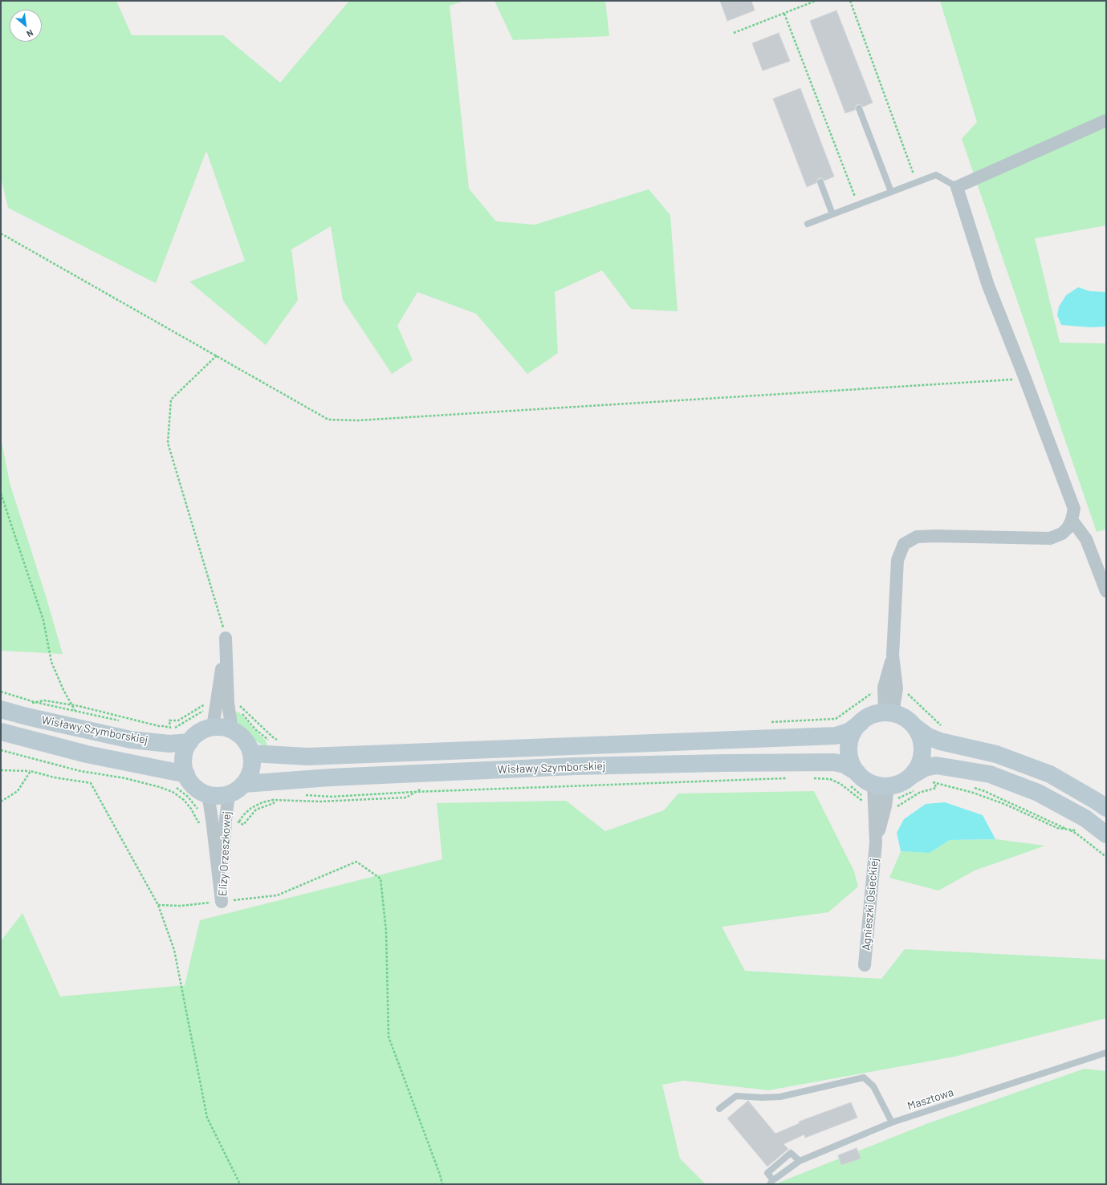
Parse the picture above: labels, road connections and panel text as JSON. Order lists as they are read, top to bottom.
{
  "streets": {
    "main road": ["Wisławy Szymborskiej"],
    "street": ["Elizy Orzeszkowej", "Agnieszki Osieckiej"],
    "lane": ["Masztowa"]
  },
  "crossings": [
    ["Wisławy Szymborskiej", "Elizy Orzeszkowej"],
    ["Wisławy Szymborskiej", "Agnieszki Osieckiej"]
  ],
  "north": "bottom right"
}
